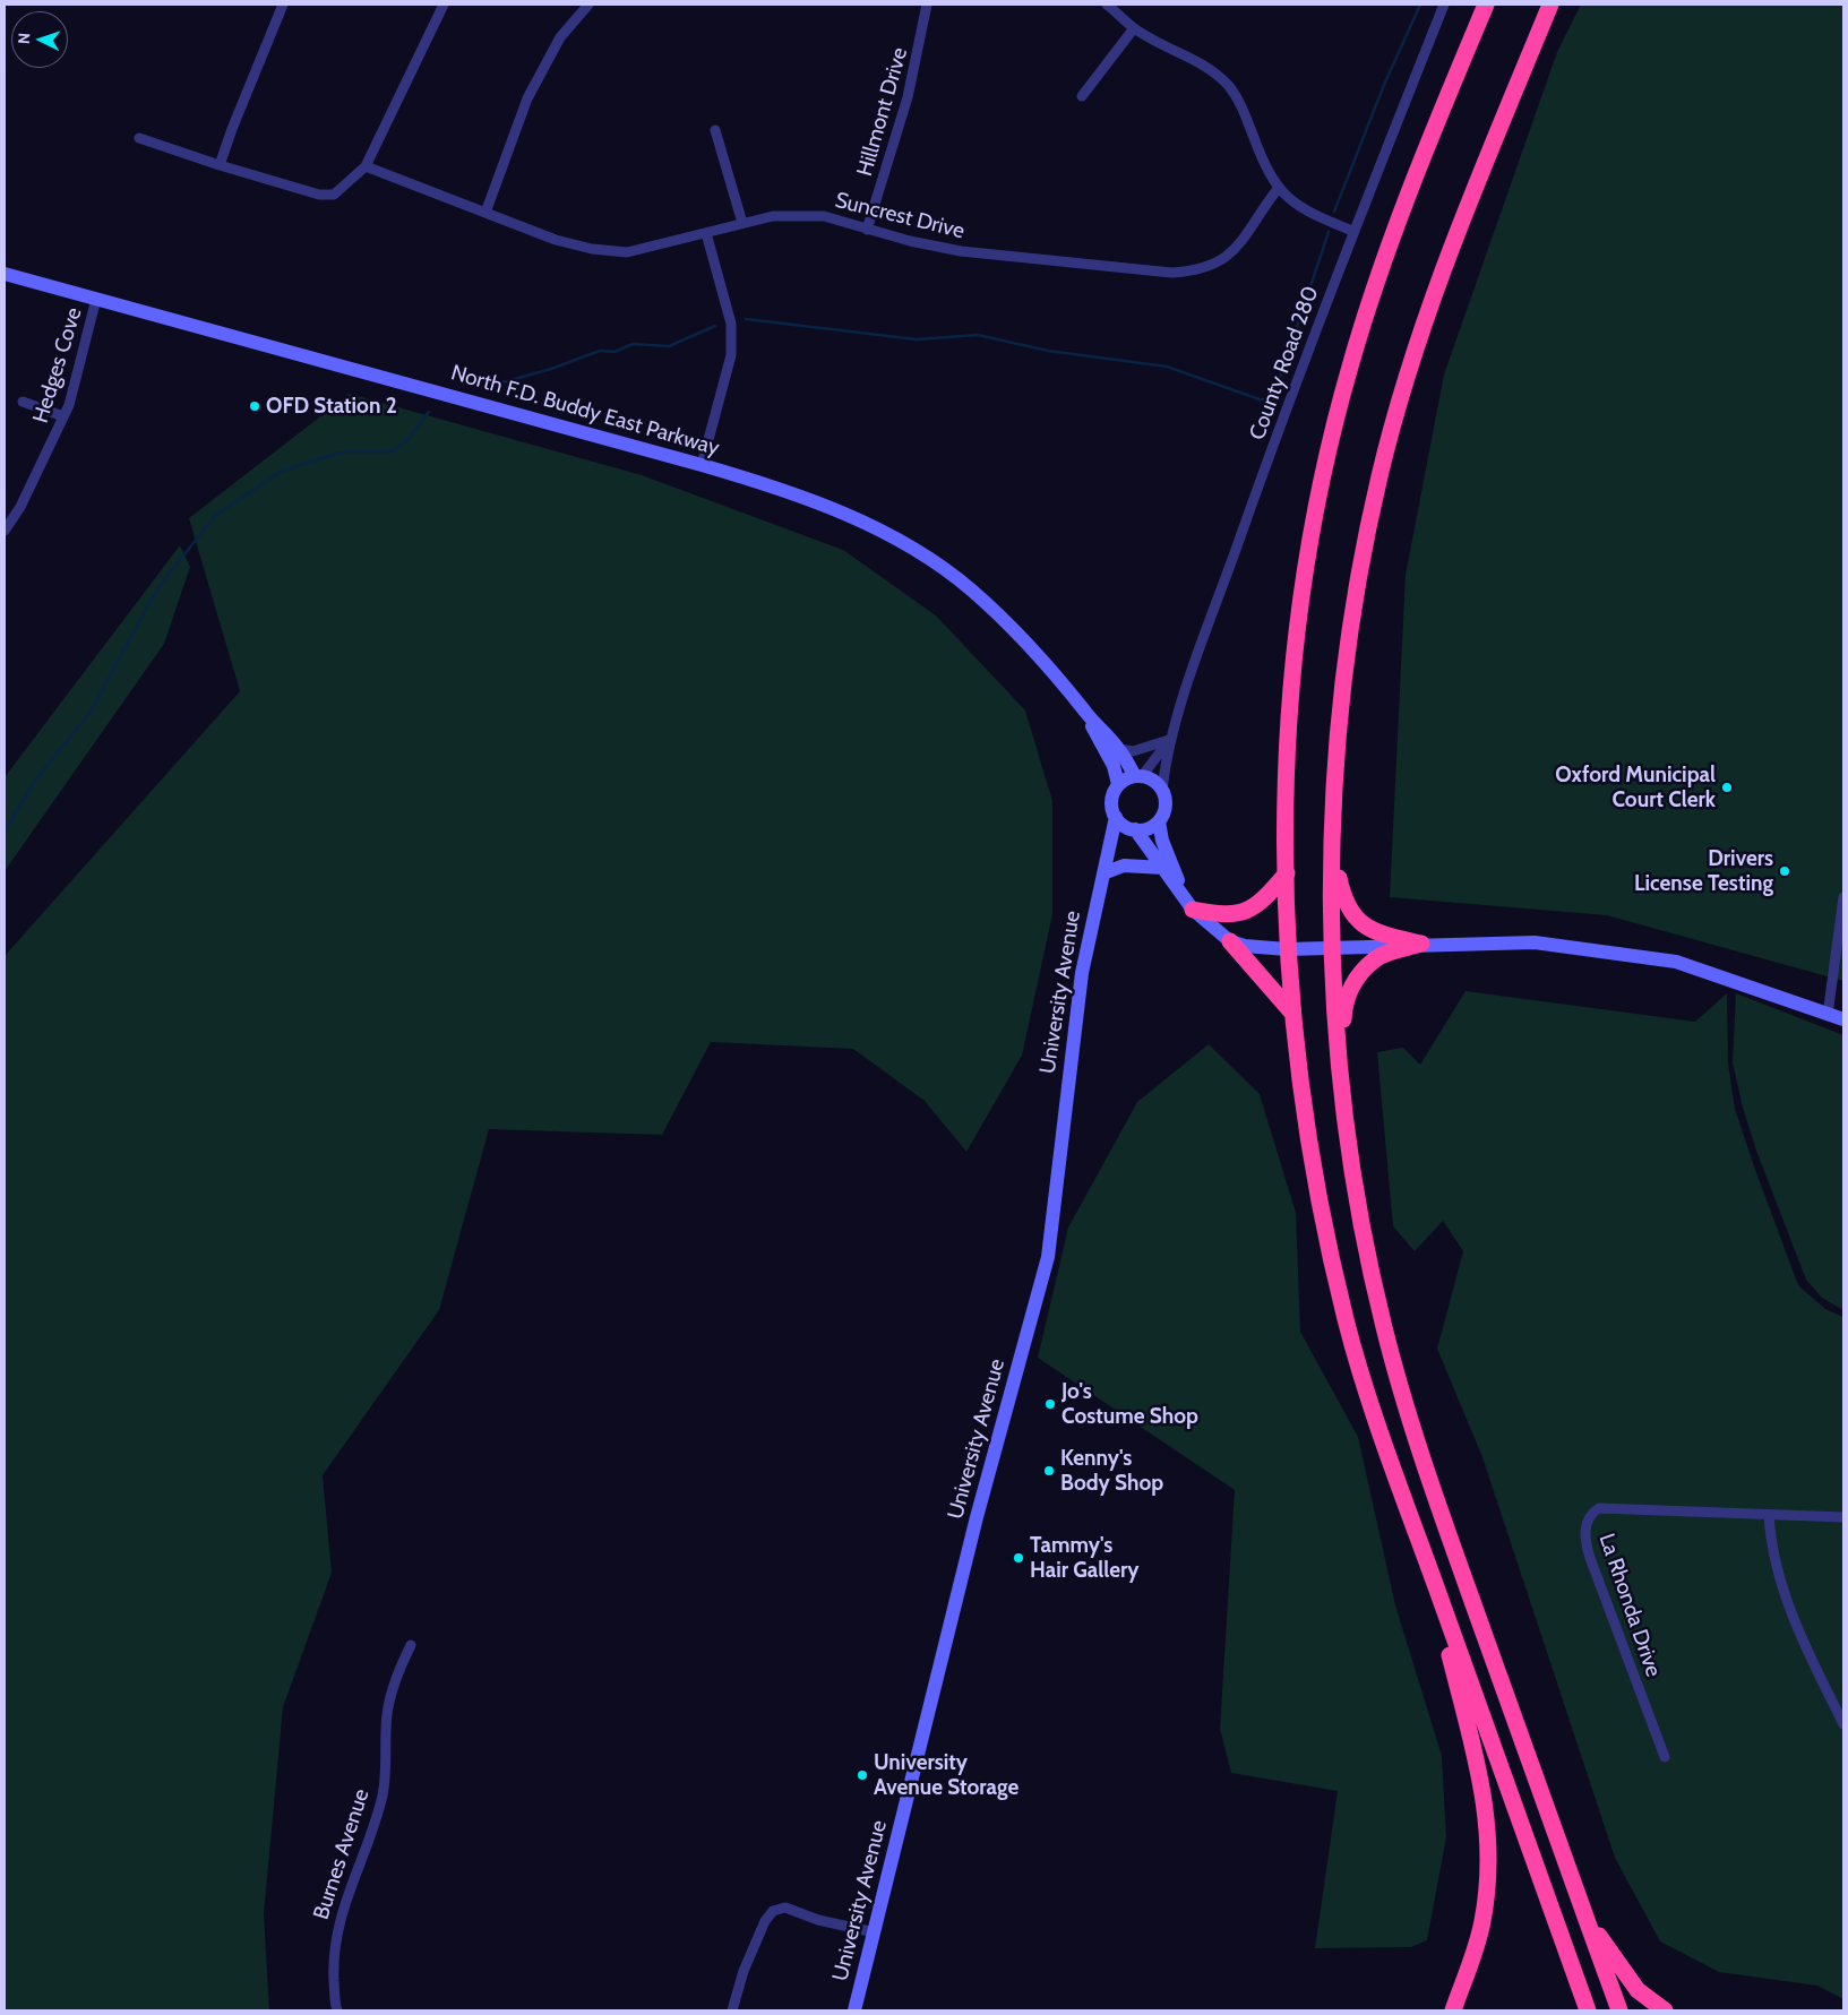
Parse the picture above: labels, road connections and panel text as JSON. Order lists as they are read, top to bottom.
{
  "streets": {
    "street": [
      "Hillmont Drive",
      "Suncrest Drive",
      "County Road 280",
      "Hedges Cove",
      "North F.D. Buddy East Parkway",
      "University Avenue",
      "La Rhonda Drive",
      "Burnes Avenue"
    ]
  },
  "crossings": [
    ["Hillmont Drive", "Suncrest Drive"],
    ["Hedges Cove", "North F.D. Buddy East Parkway"]
  ],
  "places": [
    "OFD Station 2",
    "Oxford Municipal Court Clerk",
    "Drivers License Testing",
    "Jo's Costume Shop",
    "Kenny's Body Shop",
    "Tammy's Hair Gallery",
    "University Avenue Storage"
  ],
  "north": "left"
}
